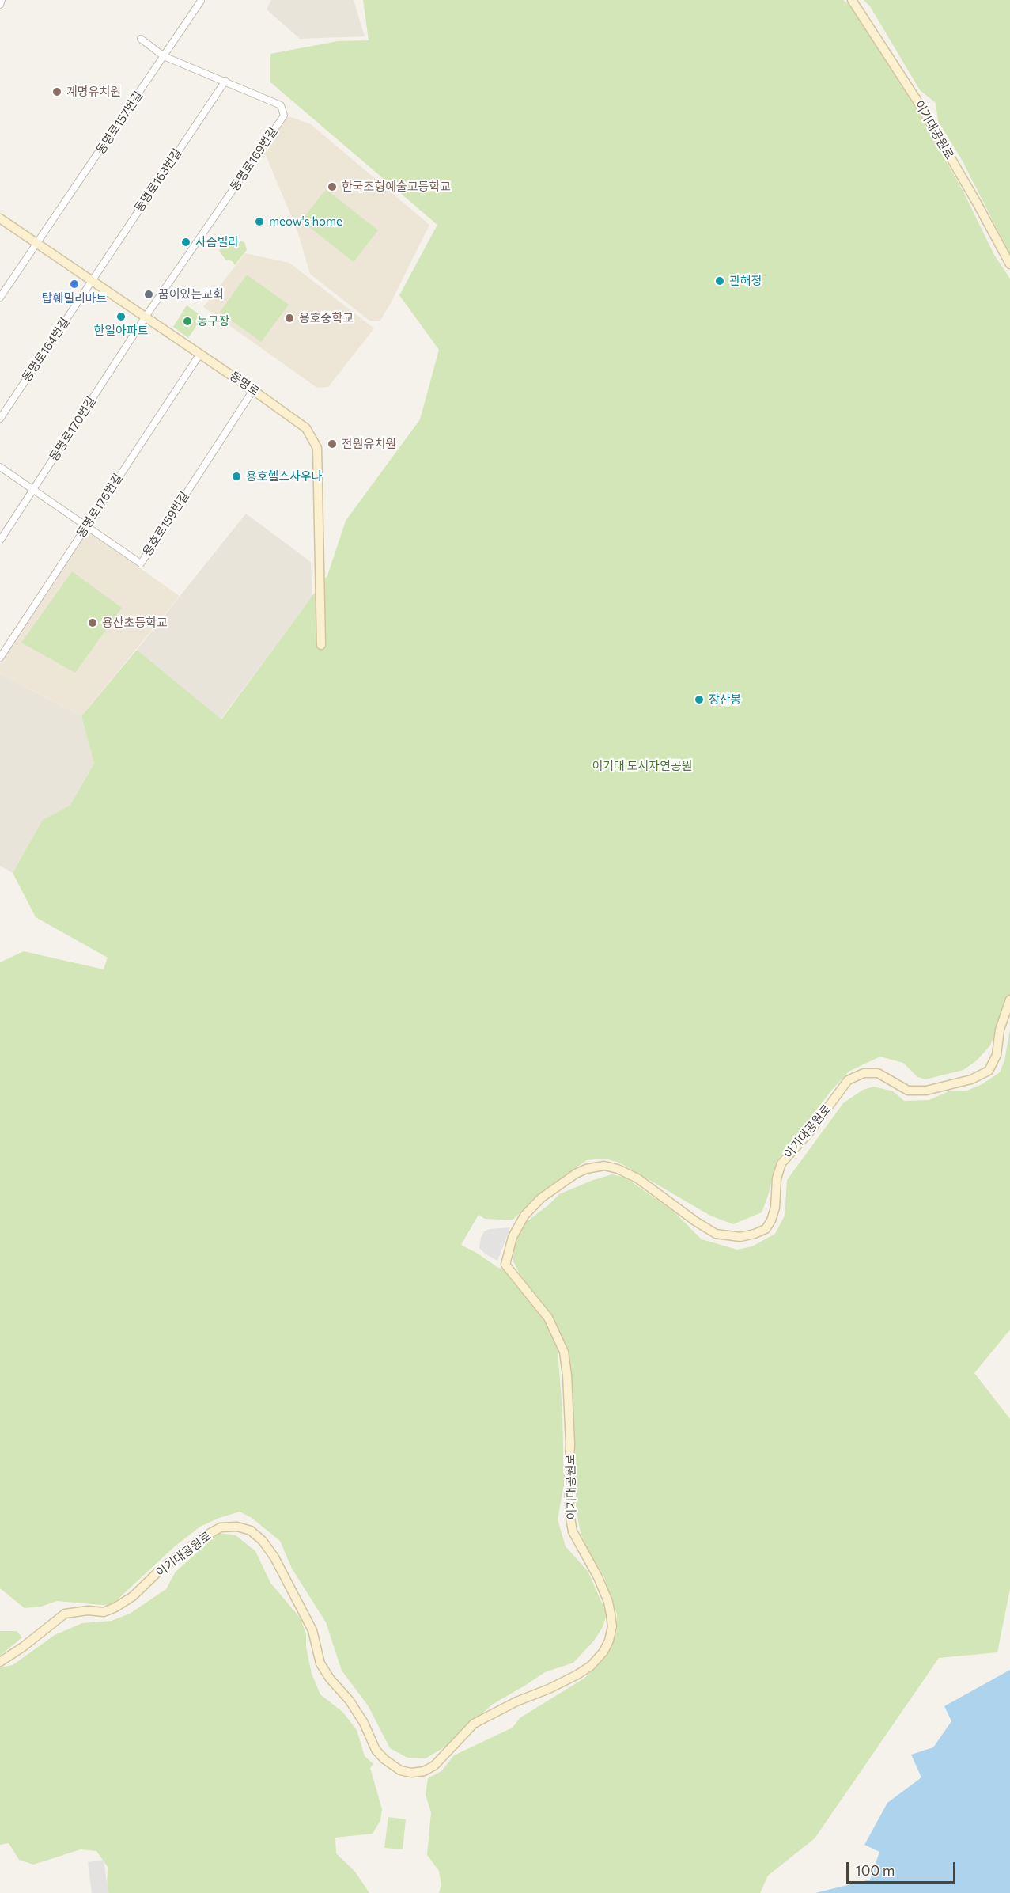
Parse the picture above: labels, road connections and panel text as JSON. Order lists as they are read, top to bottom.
{
  "streets": {
    "street": [
      "동명로157번길",
      "이기대공원로",
      "동명로169번길",
      "동명로163번길",
      "동명로164번길",
      "동명로",
      "동명로170번길",
      "동명로176번길",
      "용호로159번길"
    ]
  },
  "crossings": [
    ["동명로157번길", "동명로169번길"],
    ["동명로157번길", "동명로"],
    ["동명로169번길", "동명로163번길"],
    ["동명로169번길", "동명로"],
    ["동명로169번길", "동명로170번길"],
    ["동명로163번길", "동명로164번길"],
    ["동명로163번길", "동명로"],
    ["동명로164번길", "동명로"],
    ["동명로", "동명로170번길"],
    ["동명로", "동명로176번길"],
    ["동명로", "용호로159번길"],
    ["동명로170번길", "용호로159번길"],
    ["동명로176번길", "용호로159번길"]
  ],
  "parks": ["이기대 도시자연공원"],
  "places": [
    "계명유치원",
    "한국조형예술고등학교",
    "meow's home",
    "사슴빌라",
    "관해정",
    "탑훼밀리마트",
    "꿈이있는교회",
    "한일아파트",
    "용호중학교",
    "농구장",
    "전원유치원",
    "용호헬스사우나",
    "용산초등학교",
    "장산봉"
  ],
  "scale_bar": "100 m"
}
